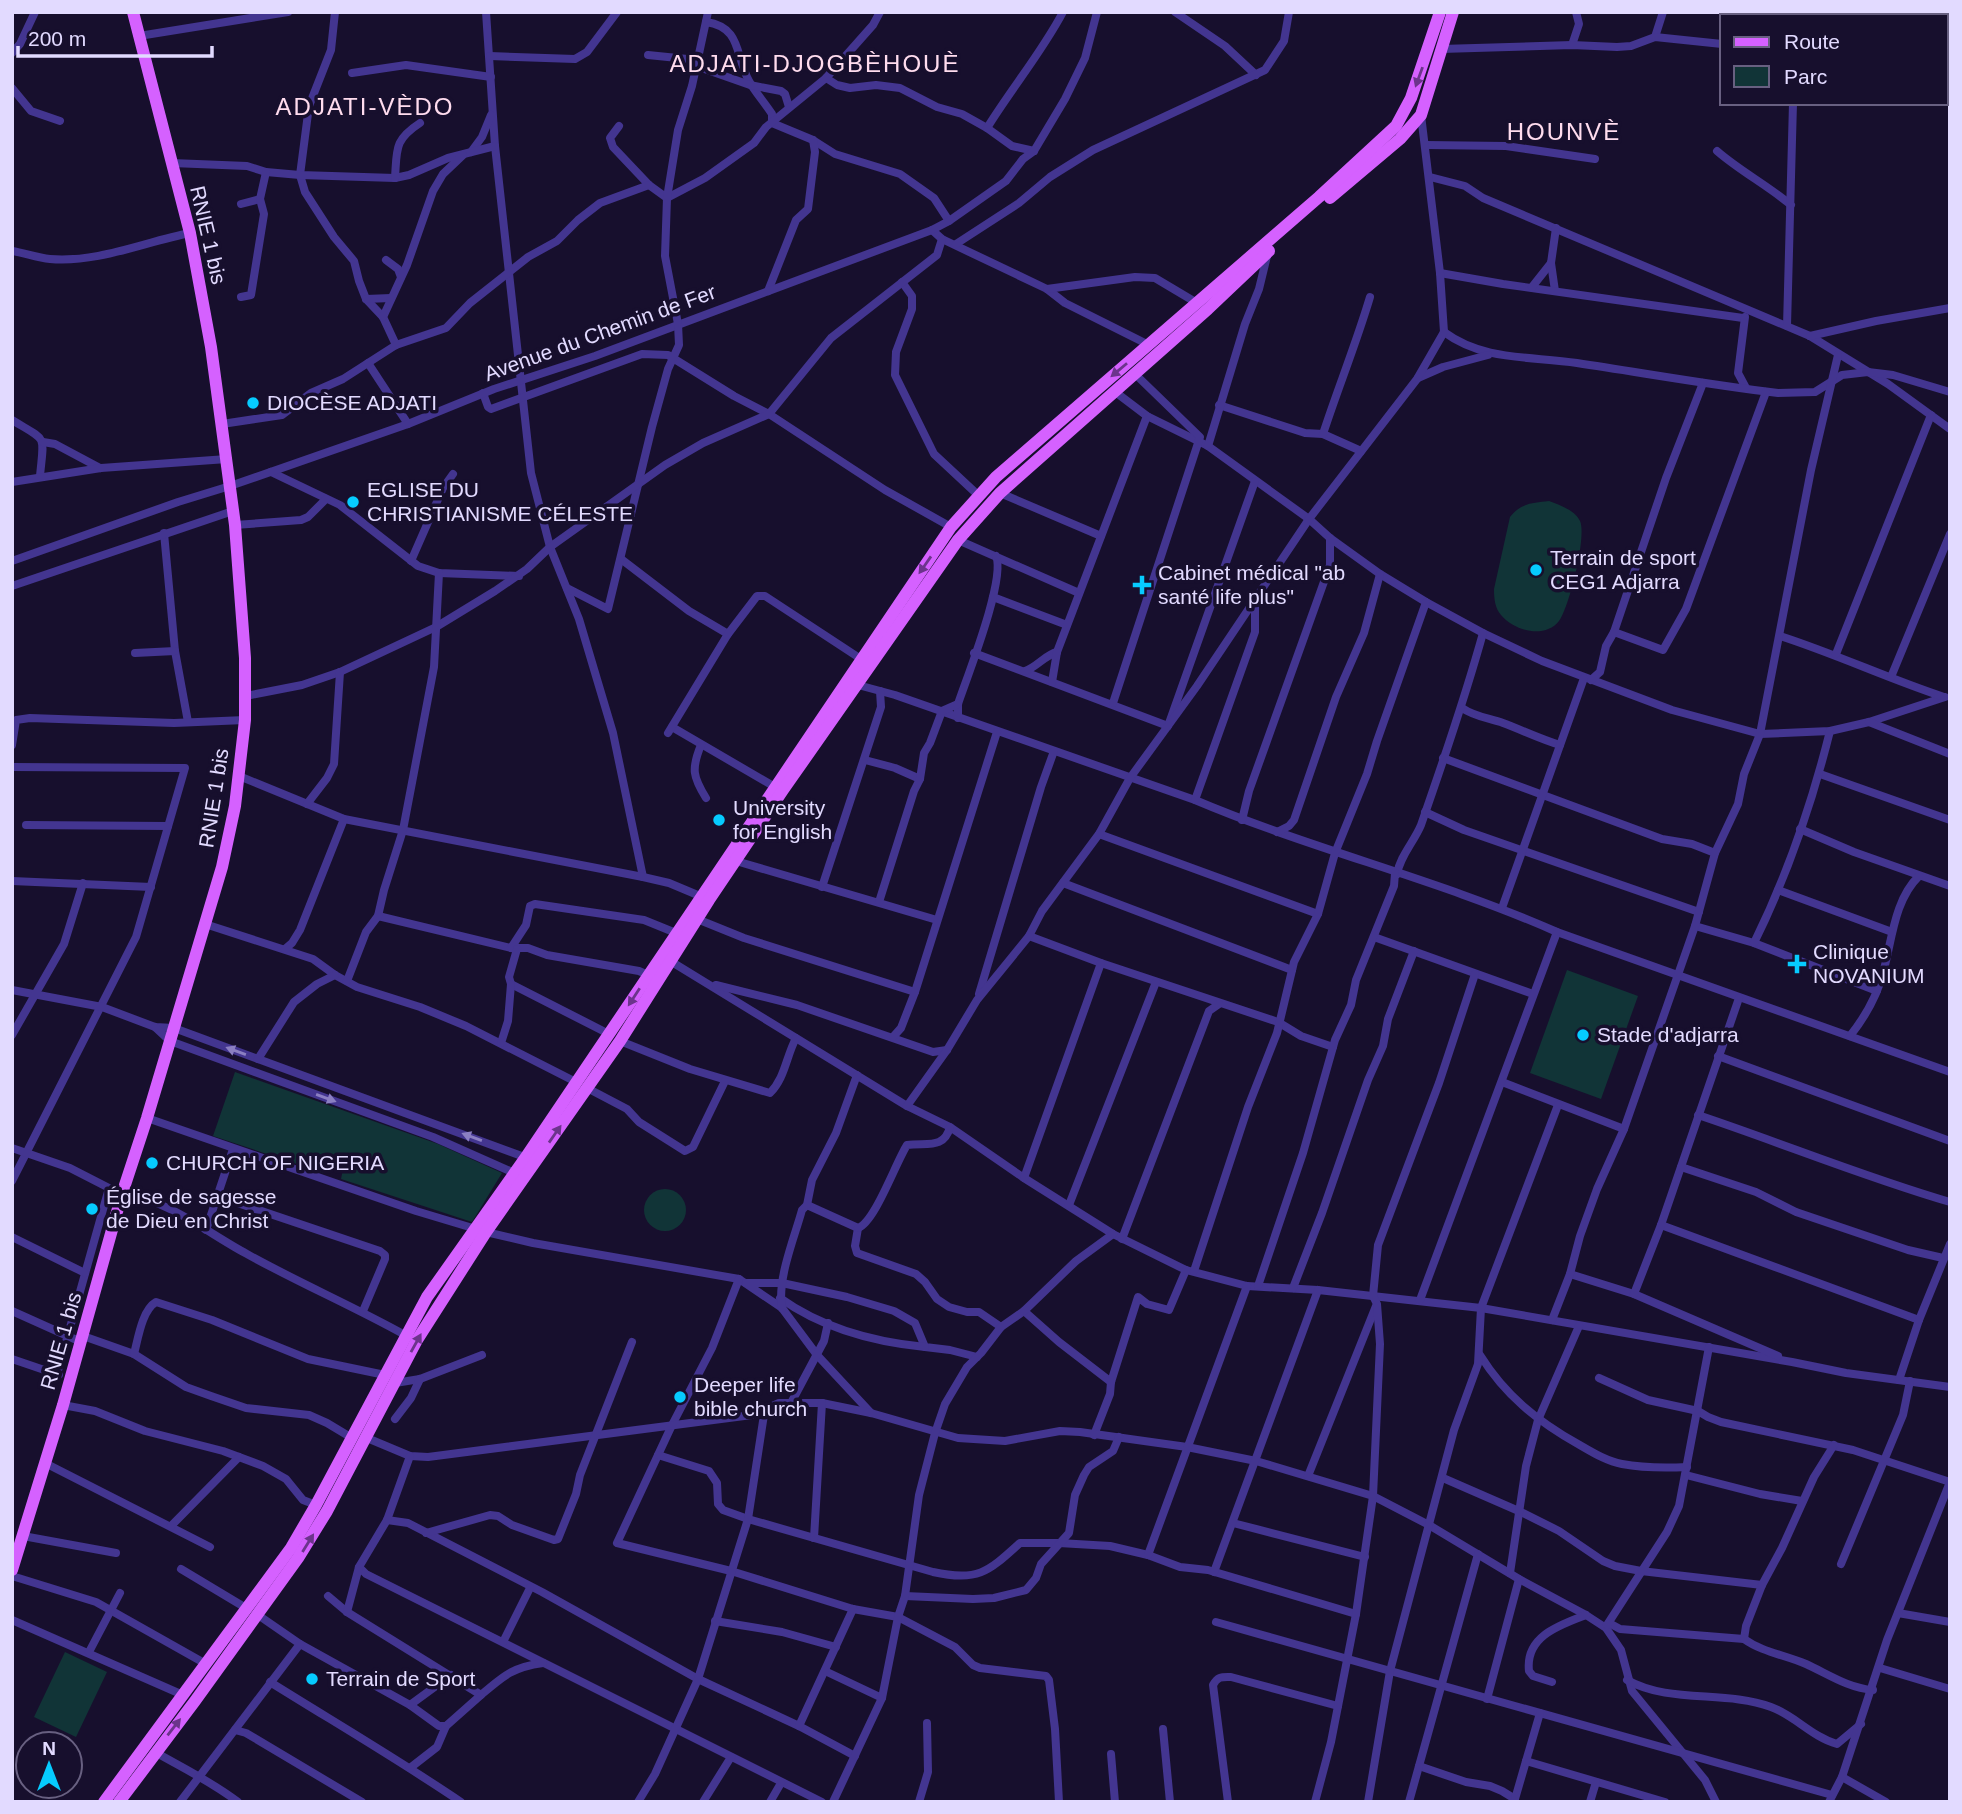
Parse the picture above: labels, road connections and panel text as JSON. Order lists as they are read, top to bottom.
{
  "streets": {
    "main road": ["RNIE 1 bis"],
    "street": ["Avenue du Chemin de Fer"]
  },
  "crossings": [
    ["RNIE 1 bis", "Avenue du Chemin de Fer"]
  ],
  "districts": ["ADJATI-DJOGBÈHOUÈ", "ADJATI-VÈDO", "HOUNVÈ"],
  "places": {
    "other": [
      "DIOCÈSE ADJATI",
      "EGLISE DU CHRISTIANISME CÉLESTE",
      "Terrain de sport CEG1 Adjarra",
      "University for English",
      "Stade d'adjarra",
      "CHURCH OF NIGERIA",
      "Église de sagesse de Dieu en Christ",
      "Deeper life bible church",
      "Terrain de Sport"
    ],
    "health": ["Cabinet médical \"ab santé life plus\"", "Clinique NOVANIUM"]
  },
  "legend": ["Route", "Parc"],
  "scale_bar": "200 m",
  "north": "top"
}
